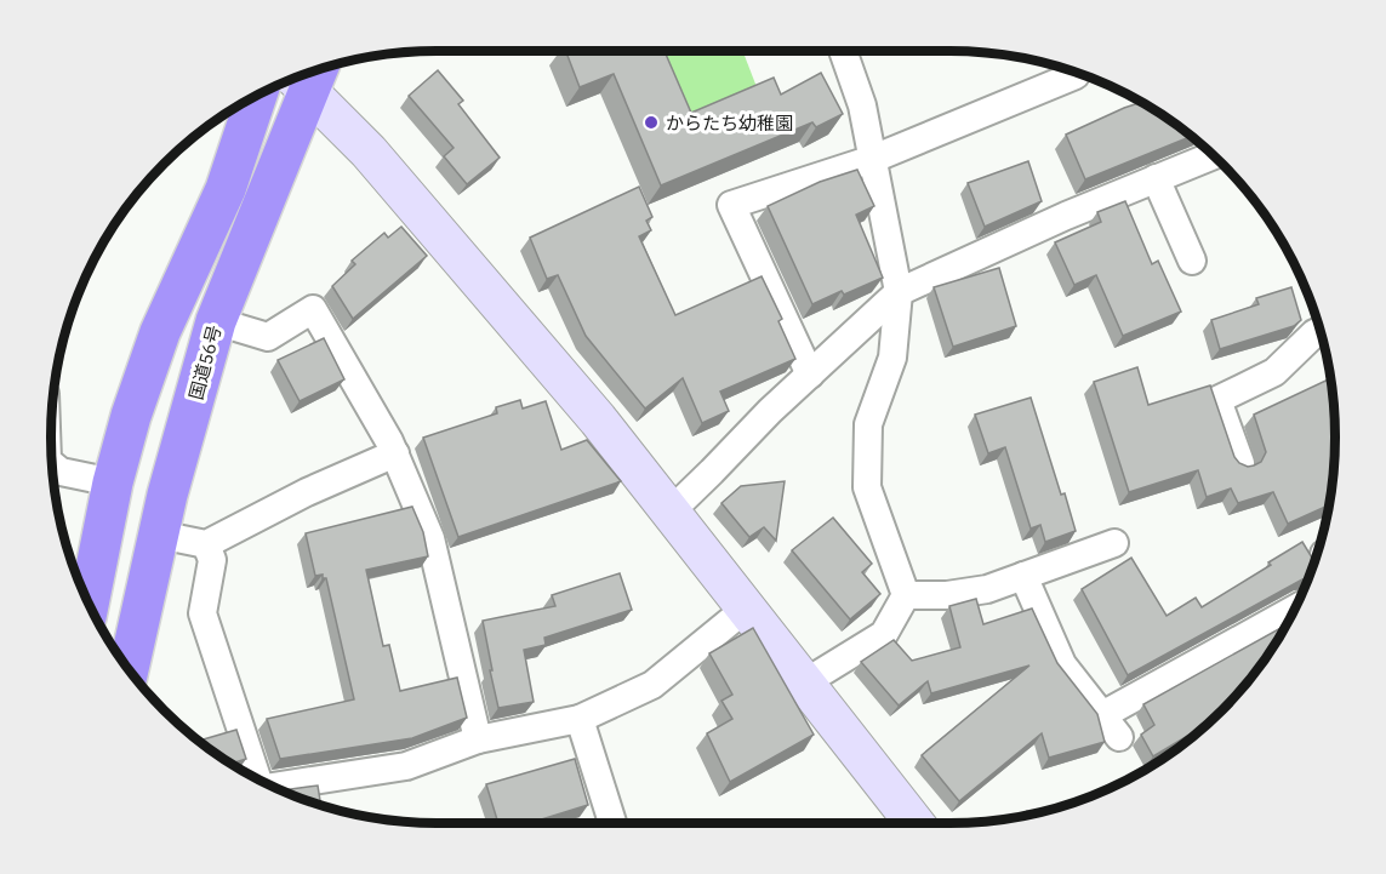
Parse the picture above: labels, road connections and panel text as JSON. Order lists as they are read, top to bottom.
{
  "streets": {
    "highway": ["国道56号"]
  },
  "places": ["からたち幼稚園"]
}
